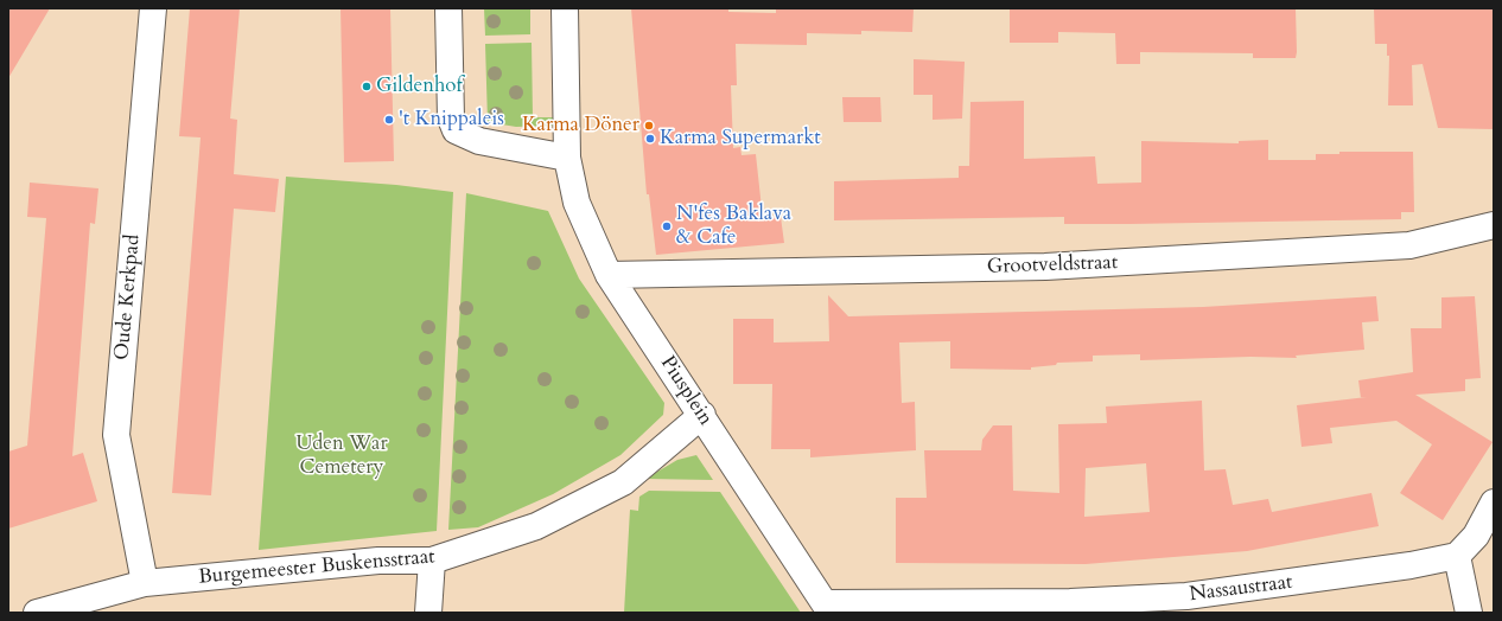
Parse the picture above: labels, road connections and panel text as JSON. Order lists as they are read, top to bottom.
{
  "streets": {
    "street": [
      "Grootveldstraat",
      "Oude Kerkpad",
      "Piusplein",
      "Burgemeester Buskensstraat",
      "Nassaustraat"
    ]
  },
  "crossings": [
    ["Grootveldstraat", "Piusplein"],
    ["Oude Kerkpad", "Burgemeester Buskensstraat"],
    ["Piusplein", "Burgemeester Buskensstraat"],
    ["Piusplein", "Nassaustraat"]
  ],
  "parks": ["Uden War Cemetery"],
  "places": [
    "Gildenhof",
    "'t Knippaleis",
    "Karma Döner",
    "Karma Supermarkt",
    "N'fes Baklava & Cafe"
  ]
}
